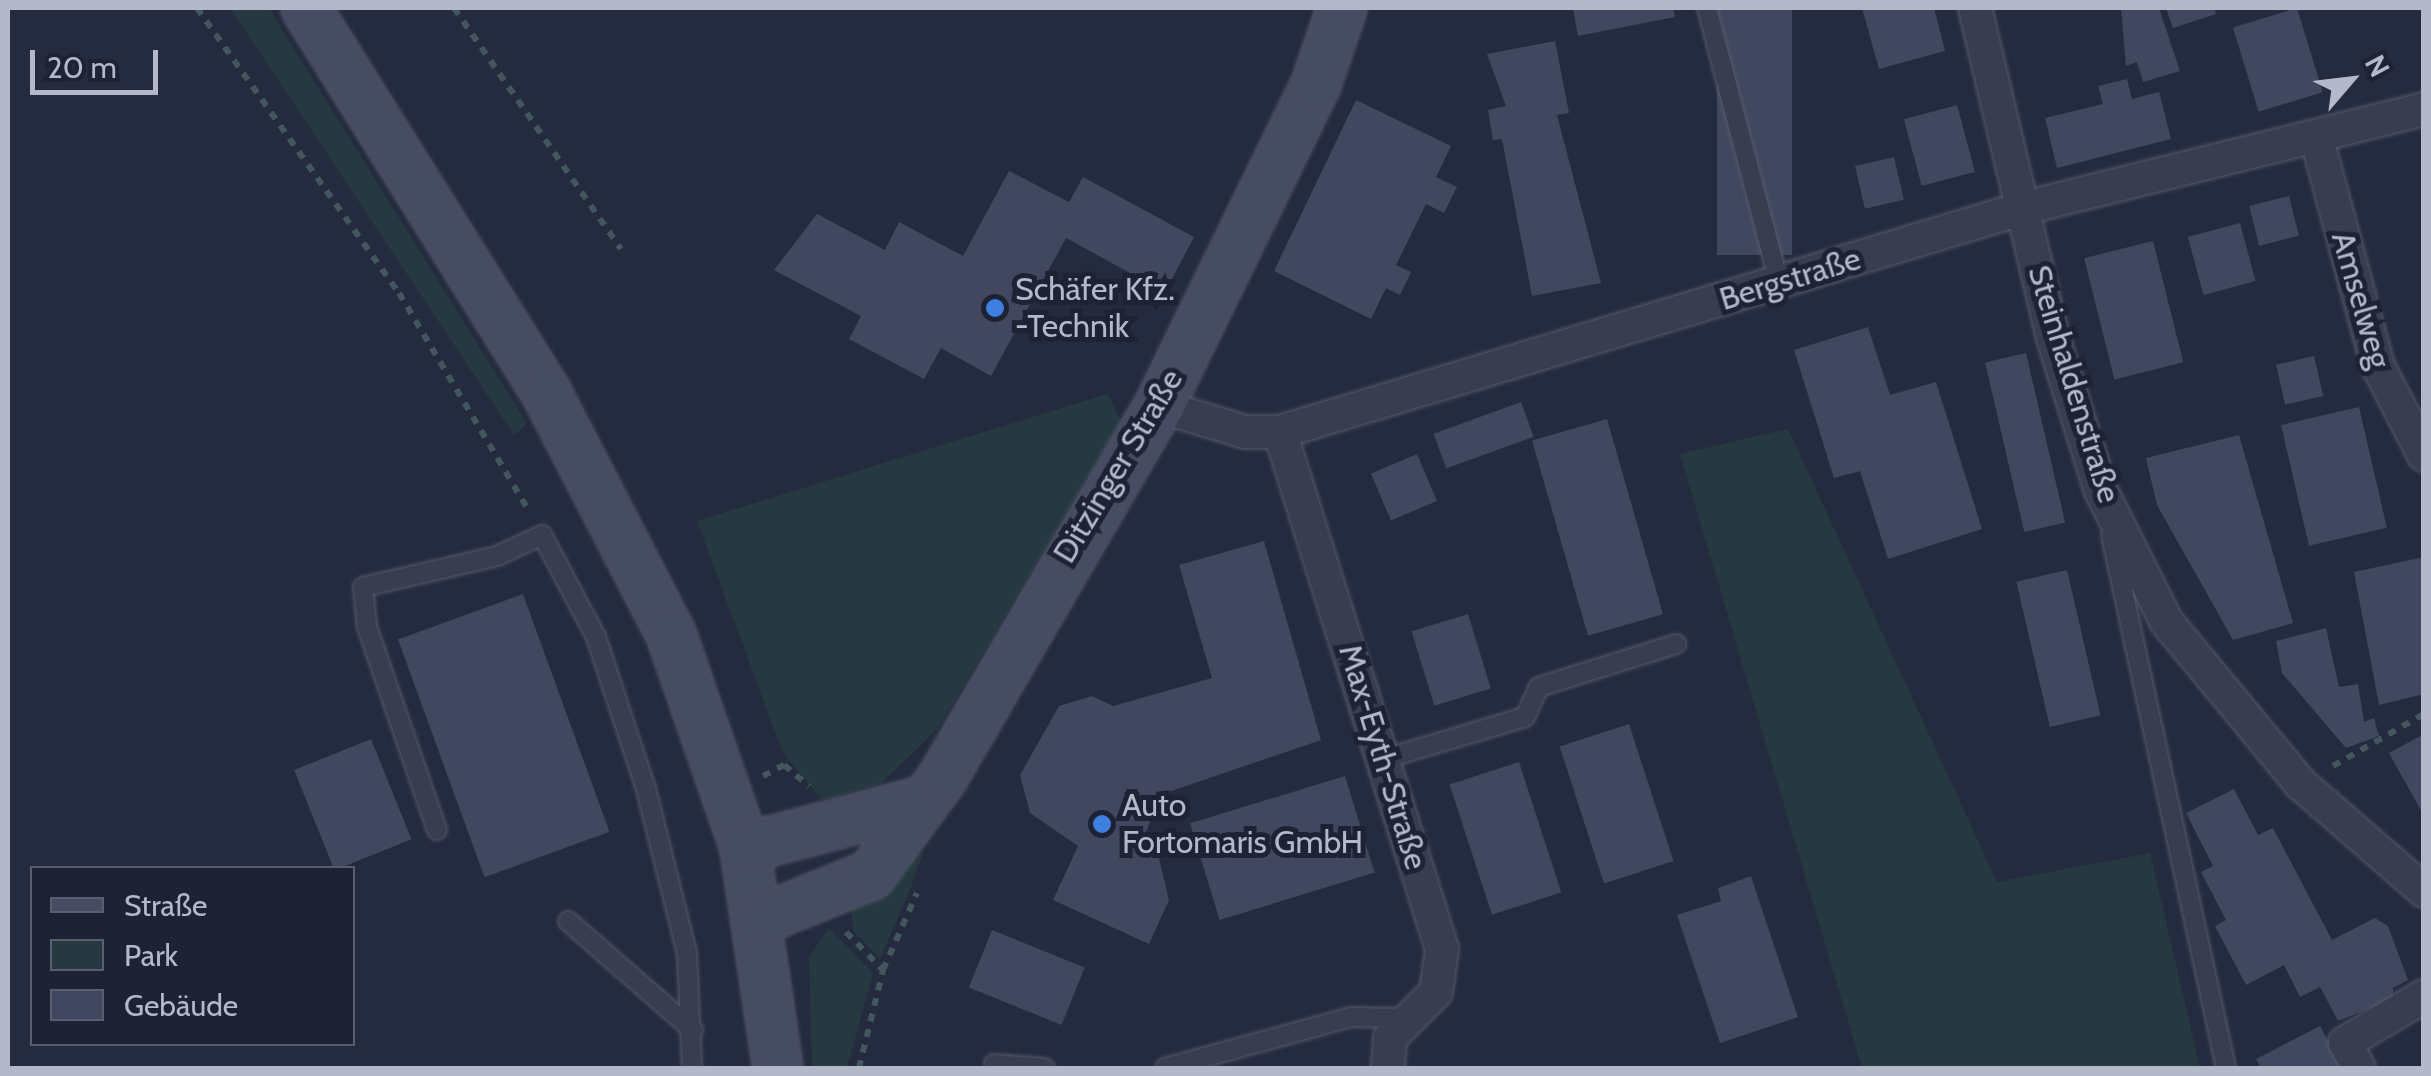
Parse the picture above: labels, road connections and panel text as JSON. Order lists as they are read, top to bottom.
{
  "streets": {
    "street": [
      "Bergstraße",
      "Amselweg",
      "Steinhaldenstraße",
      "Ditzinger Straße",
      "Max-Eyth-Straße"
    ]
  },
  "crossings": [
    ["Bergstraße", "Amselweg"],
    ["Bergstraße", "Steinhaldenstraße"],
    ["Bergstraße", "Ditzinger Straße"],
    ["Bergstraße", "Max-Eyth-Straße"]
  ],
  "places": ["Schäfer Kfz. -Technik", "Auto Fortomaris GmbH"],
  "legend": ["Straße", "Park", "Gebäude"],
  "scale_bar": "20 m",
  "north": "top right"
}
